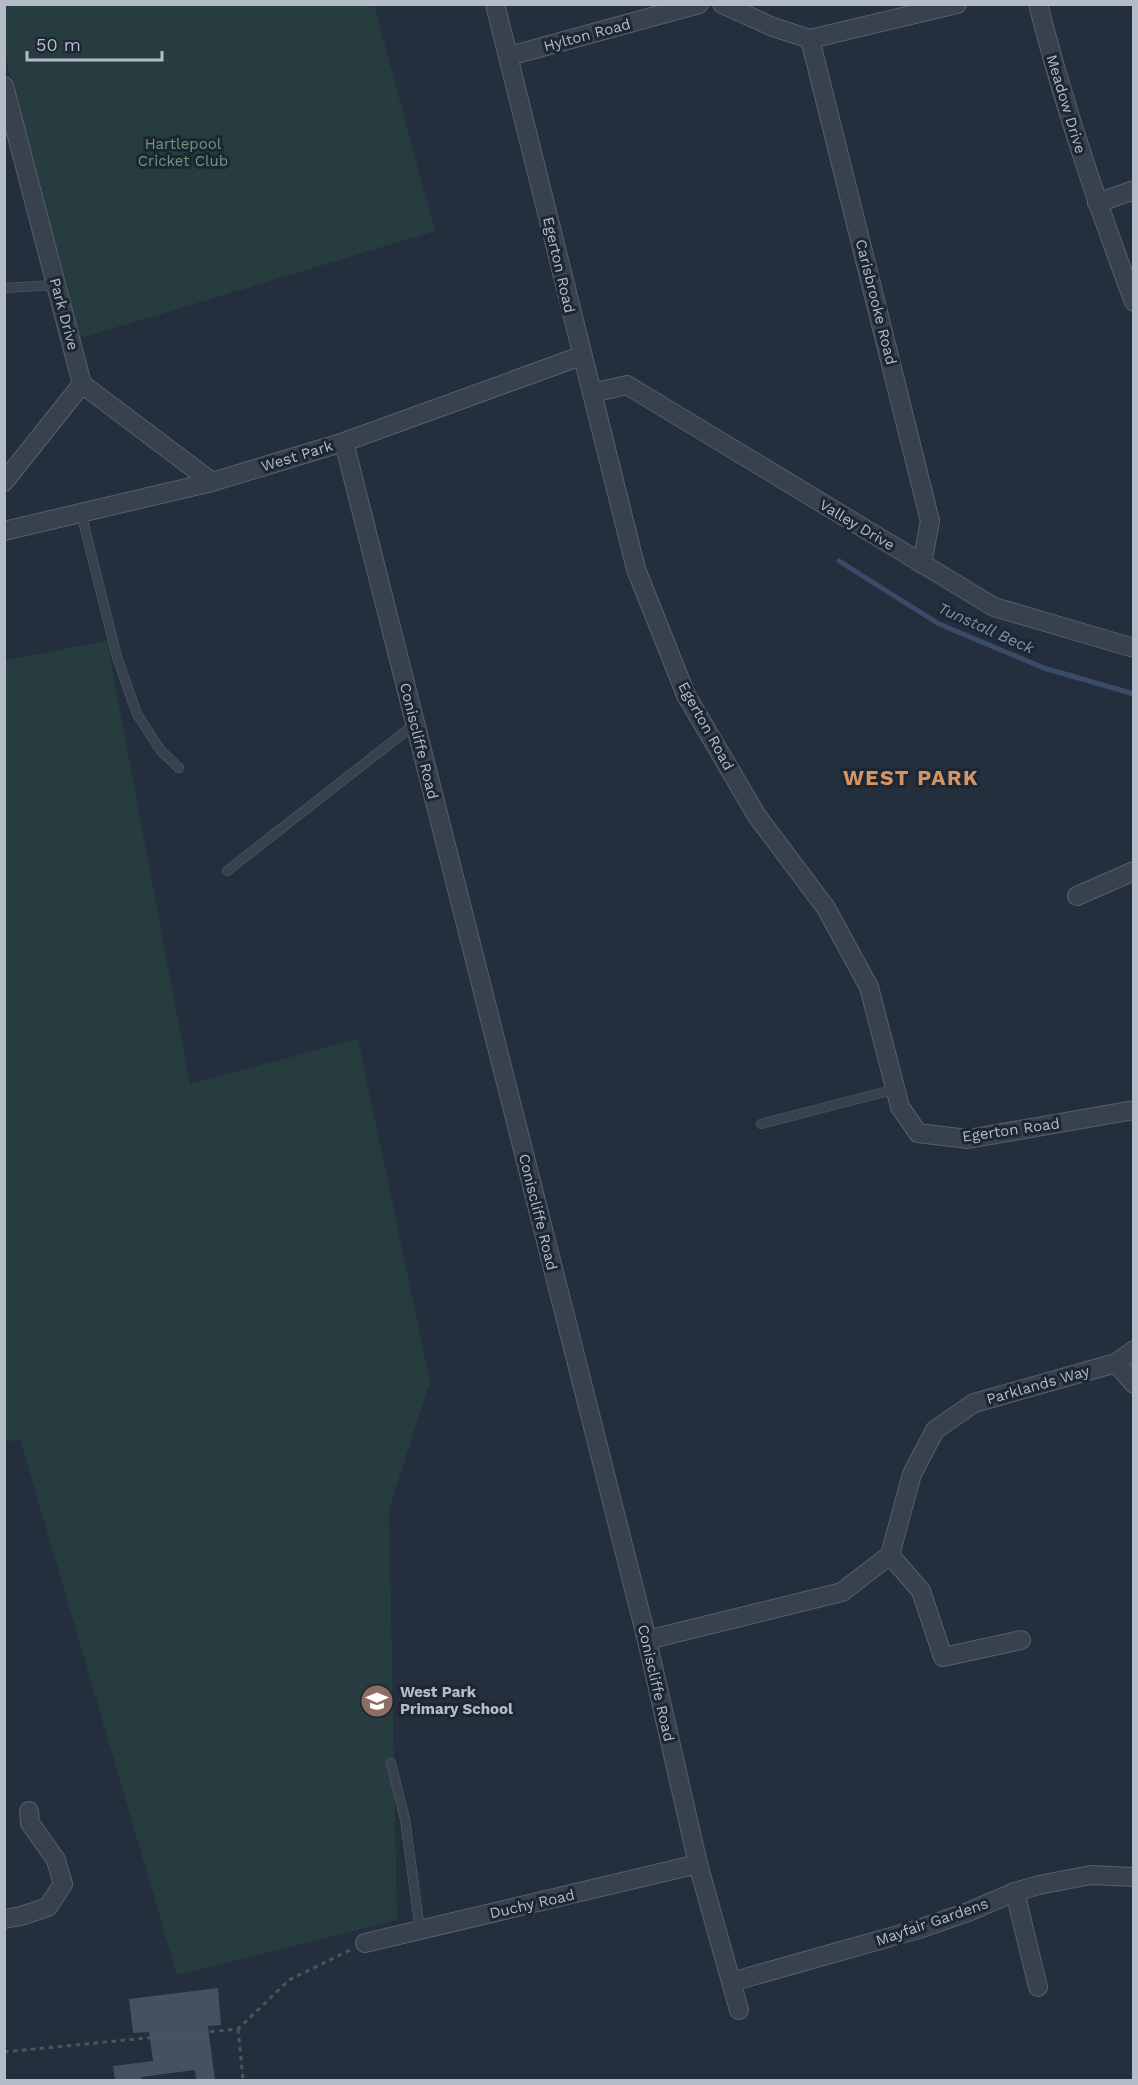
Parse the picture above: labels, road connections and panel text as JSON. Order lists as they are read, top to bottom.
{
  "streets": {
    "street": [
      "Hylton Road",
      "Meadow Drive",
      "Egerton Road",
      "Carisbrooke Road",
      "Park Drive",
      "West Park",
      "Valley Drive",
      "Coniscliffe Road",
      "Parklands Way",
      "Duchy Road",
      "Mayfair Gardens"
    ]
  },
  "crossings": [
    ["Hylton Road", "Egerton Road"],
    ["Egerton Road", "West Park"],
    ["Egerton Road", "Valley Drive"],
    ["Carisbrooke Road", "Valley Drive"],
    ["West Park", "Coniscliffe Road"],
    ["Coniscliffe Road", "Duchy Road"],
    ["Coniscliffe Road", "Mayfair Gardens"]
  ],
  "districts": ["WEST PARK"],
  "water": ["Tunstall Beck"],
  "parks": ["Hartlepool Cricket Club"],
  "places": {
    "school or university": ["West Park Primary School"]
  },
  "scale_bar": "50 m"
}
